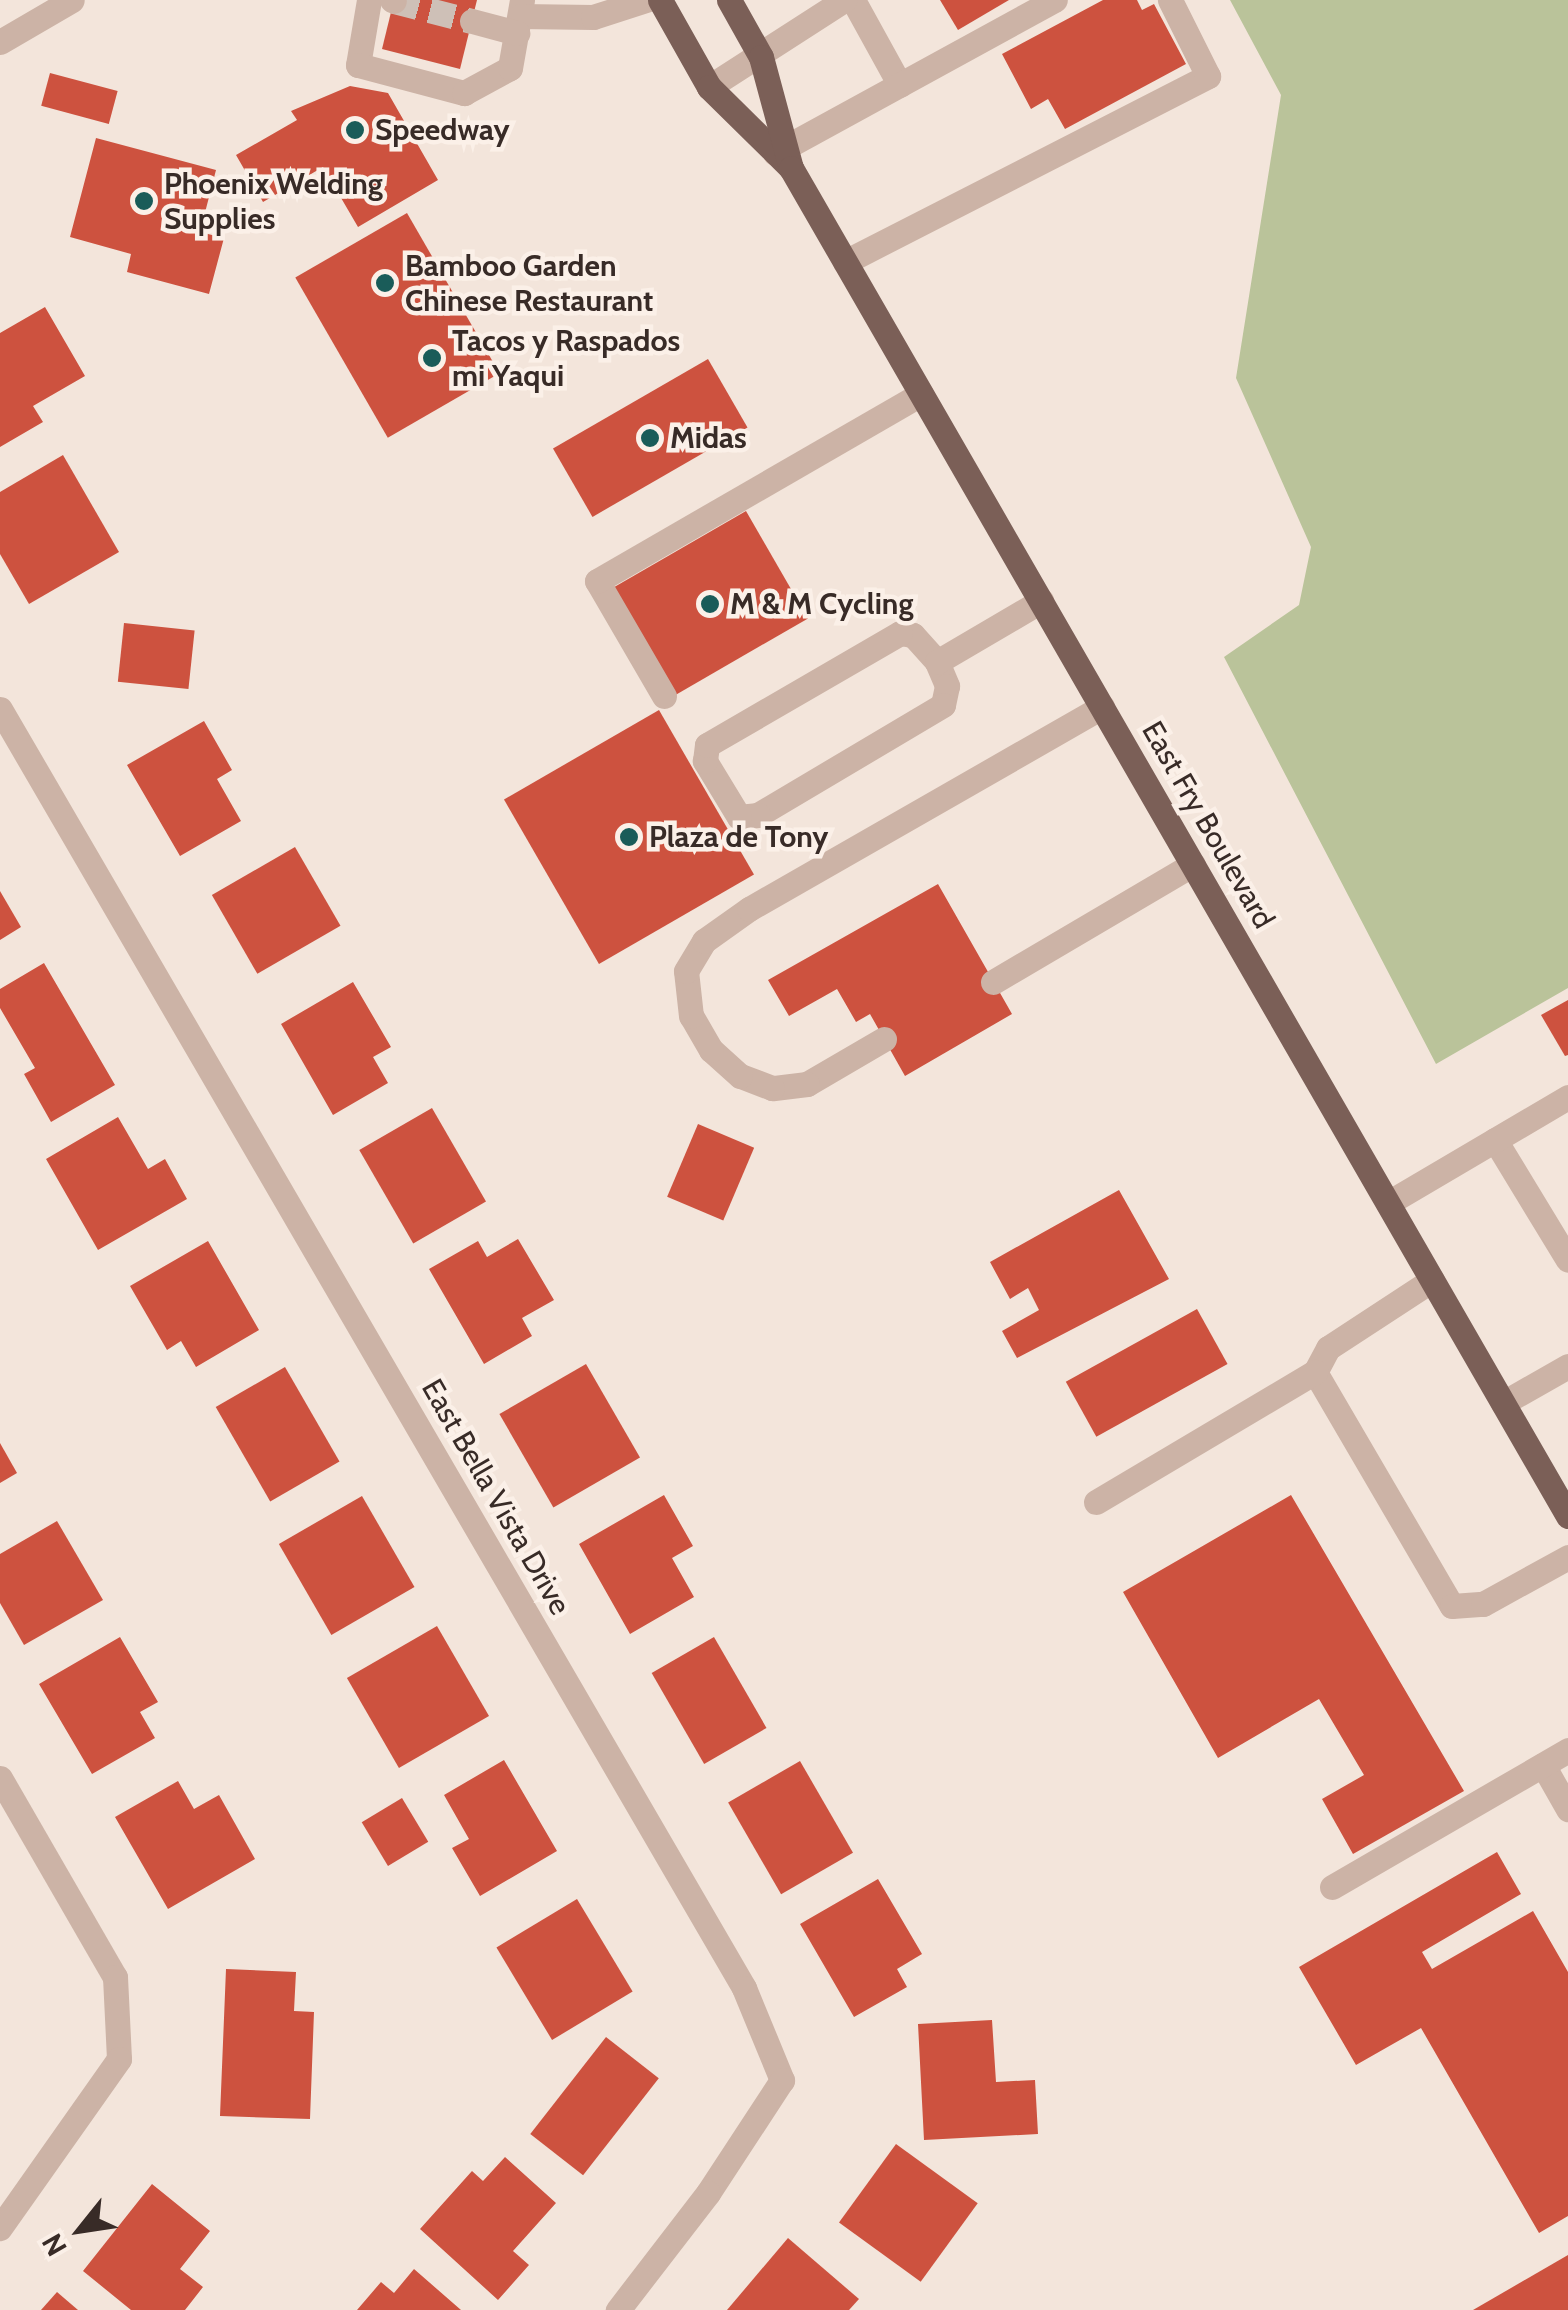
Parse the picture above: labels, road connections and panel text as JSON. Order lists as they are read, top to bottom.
{
  "streets": {
    "main road": ["East Fry Boulevard"],
    "street": ["East Bella Vista Drive"]
  },
  "places": [
    "Speedway",
    "Phoenix Welding Supplies",
    "Bamboo Garden Chinese Restaurant",
    "Tacos y Raspados mi Yaqui",
    "Midas",
    "M & M Cycling",
    "Plaza de Tony"
  ],
  "north": "bottom left"
}
